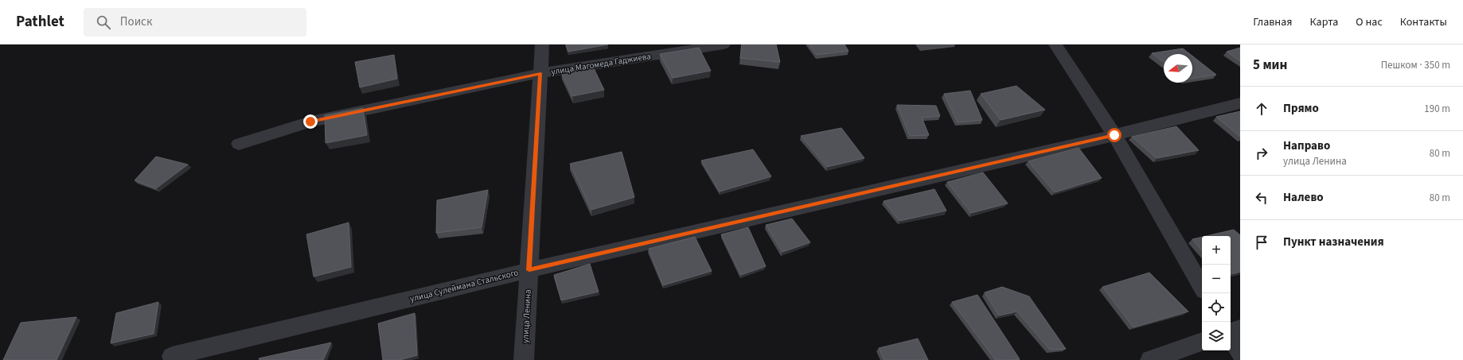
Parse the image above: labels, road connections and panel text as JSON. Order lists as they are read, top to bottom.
{
  "streets": {
    "street": ["улица Магомеда Гаджиева", "улица Сулеймана Стальского", "улица Ленина"]
  },
  "crossings": [
    ["улица Магомеда Гаджиева", "улица Ленина"],
    ["улица Сулеймана Стальского", "улица Ленина"]
  ],
  "north": "left",
  "page": {
    "header": "Pathlet",
    "search": "Поиск",
    "nav": [
      "Главная",
      "Карта",
      "О нас",
      "Контакты"
    ],
    "heading": ["5 мин", "Пешком · 350 m"],
    "list": [
      ["Прямо", "190 m"],
      ["Направо", "улица Ленина", "80 m"],
      ["Налево", "80 m"],
      "Пункт назначения"
    ],
    "map_buttons": ["+", "−"]
  }
}
